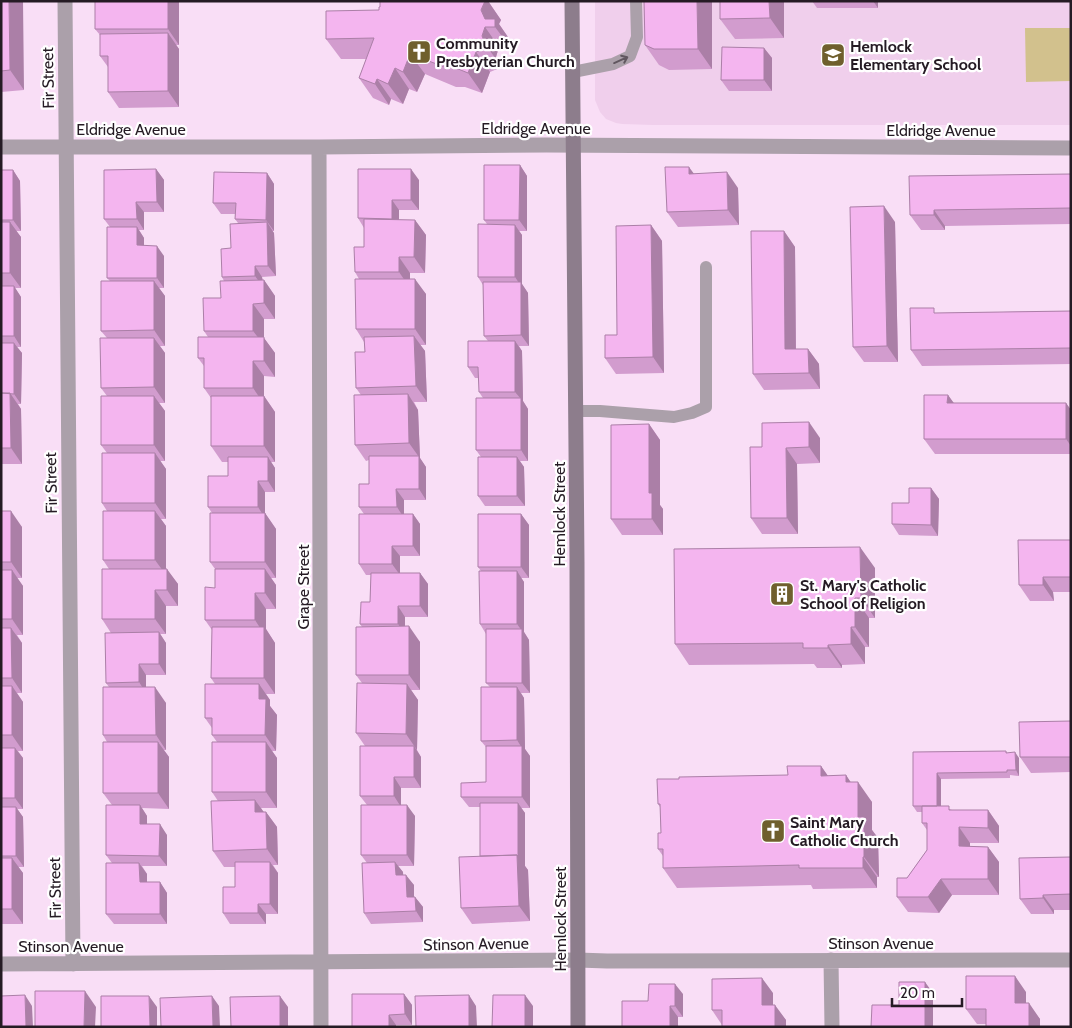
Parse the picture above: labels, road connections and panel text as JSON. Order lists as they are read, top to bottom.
{
  "streets": {
    "street": [
      "Fir Street",
      "Eldridge Avenue",
      "Hemlock Street",
      "Grape Street",
      "Stinson Avenue"
    ]
  },
  "crossings": [
    ["Fir Street", "Eldridge Avenue"],
    ["Fir Street", "Stinson Avenue"],
    ["Eldridge Avenue", "Hemlock Street"],
    ["Eldridge Avenue", "Grape Street"],
    ["Hemlock Street", "Stinson Avenue"],
    ["Grape Street", "Stinson Avenue"]
  ],
  "places": {
    "church": ["Community Presbyterian Church", "Saint Mary Catholic Church"],
    "school or university": ["Hemlock Elementary School"],
    "building": ["St. Mary's Catholic School of Religion"]
  },
  "scale_bar": "20 m"
}
